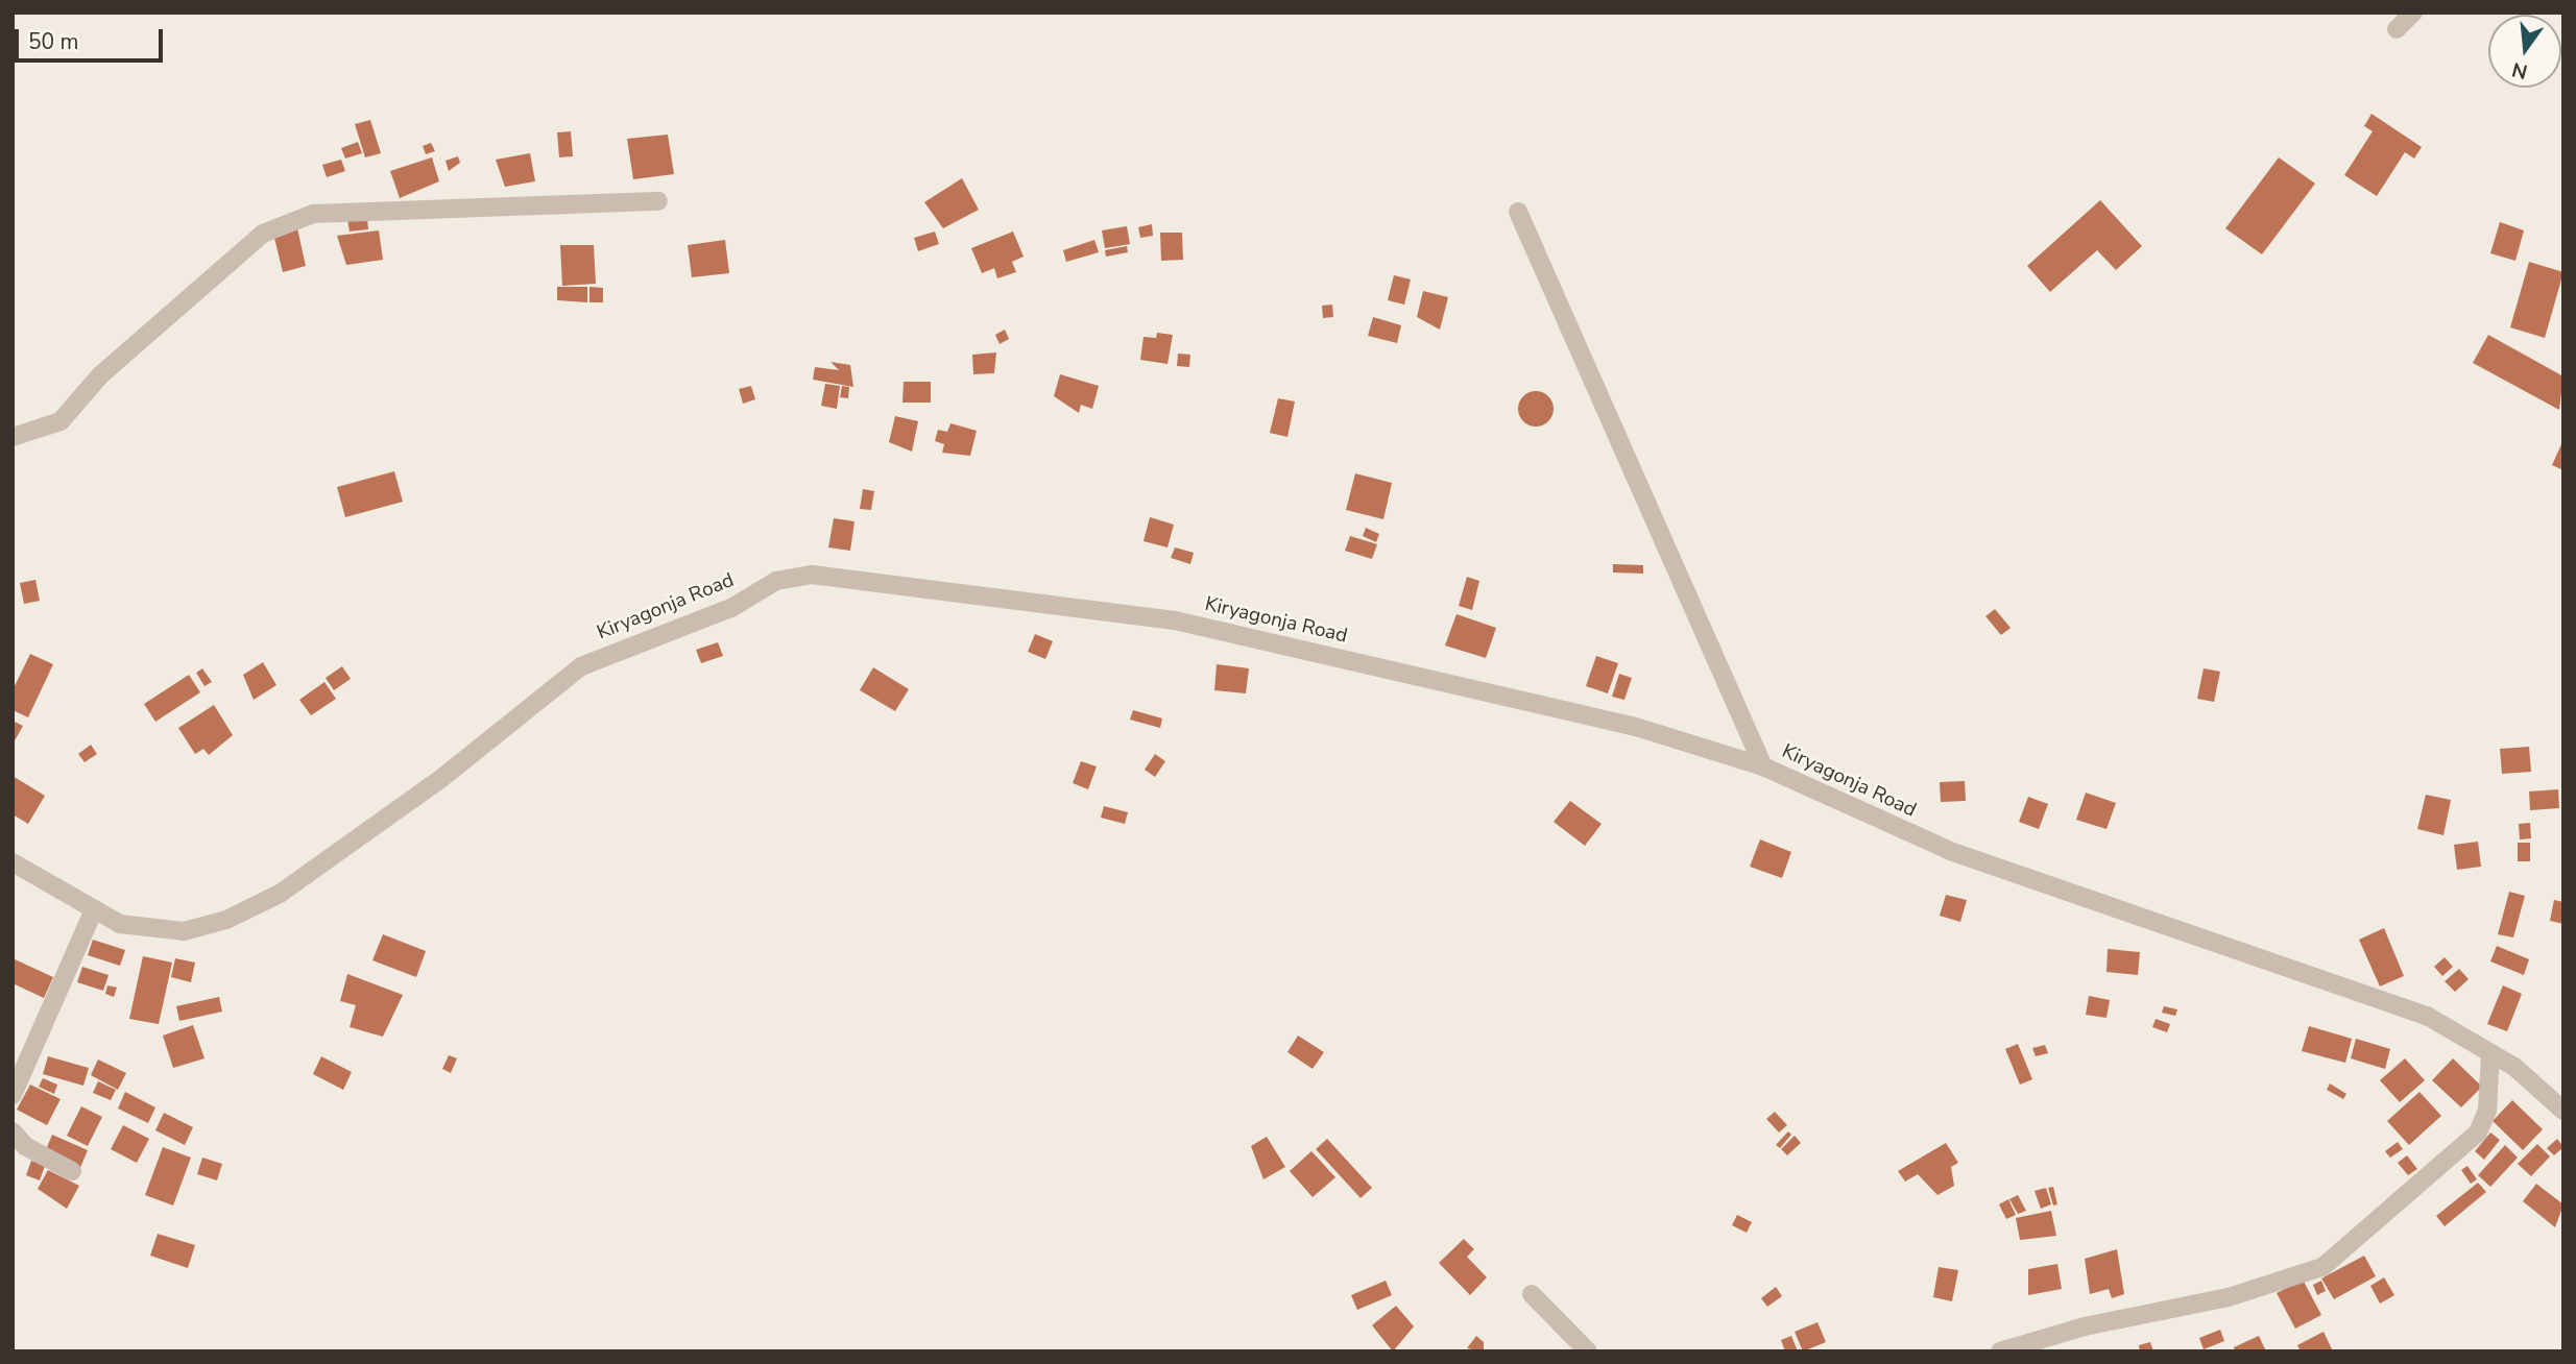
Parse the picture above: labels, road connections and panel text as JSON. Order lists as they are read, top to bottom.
{
  "streets": {
    "street": ["Kiryagonja Road"]
  },
  "scale_bar": "50 m",
  "north": "bottom"
}
